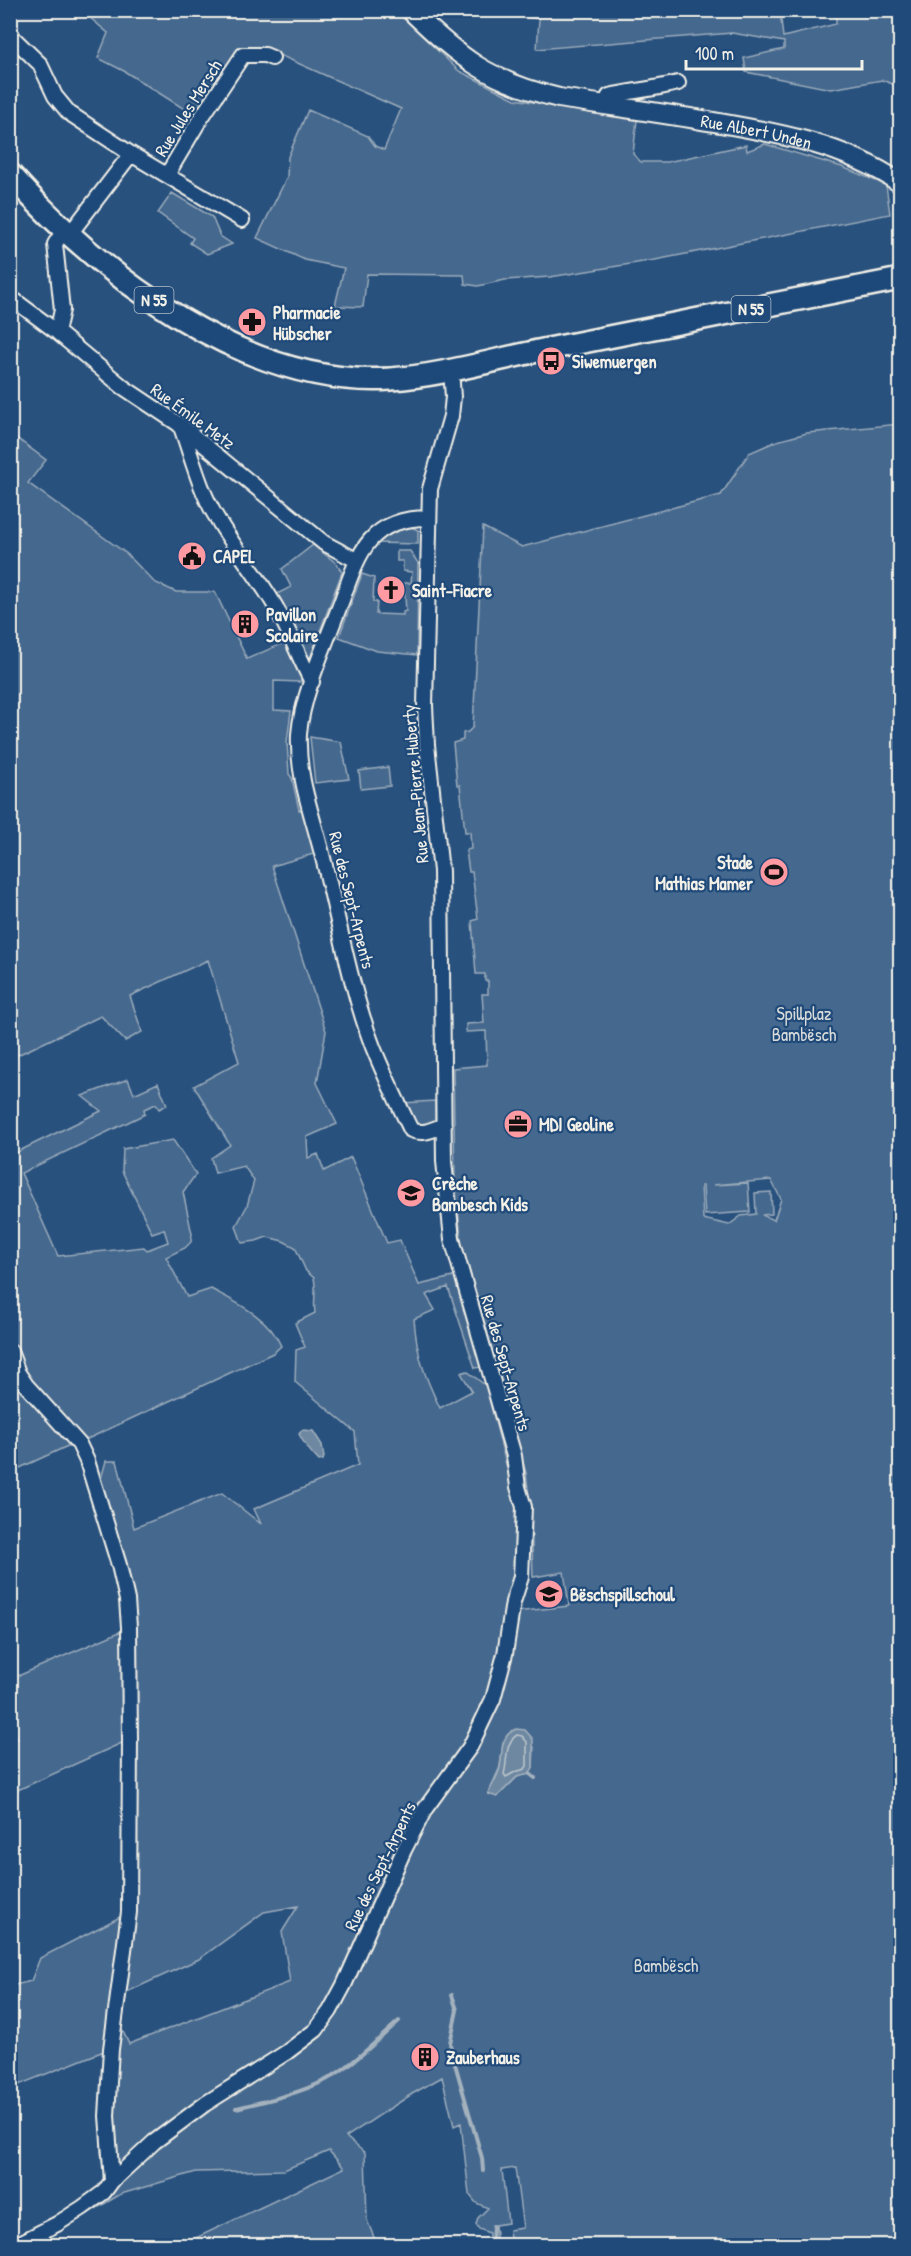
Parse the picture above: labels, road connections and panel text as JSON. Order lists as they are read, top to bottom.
{
  "streets": {
    "main road": ["Rue Albert Unden", "N 55"],
    "street": [
      "Rue Jules Mersch",
      "Rue Émile Metz",
      "Rue Jean-Pierre Huberty",
      "Rue des Sept-Arpents"
    ]
  },
  "crossings": [
    ["Rue Jules Mersch", "N 55"],
    ["N 55", "Rue Jean-Pierre Huberty"],
    ["Rue Émile Metz", "Rue des Sept-Arpents"],
    ["Rue Jean-Pierre Huberty", "Rue des Sept-Arpents"]
  ],
  "parks": ["Spillplaz Bambësch", "Bambësch"],
  "places": {
    "pharmacy": ["Pharmacie Hübscher"],
    "bus stop": ["Siwemuergen"],
    "public building": ["CAPEL"],
    "church": ["Saint-Fiacre"],
    "building": ["Pavillon Scolaire", "Zauberhaus"],
    "sports": ["Stade Mathias Mamer"],
    "office": ["MDI Geoline"],
    "school or university": ["Crèche Bambesch Kids", "Bëschspillschoul"]
  },
  "scale_bar": "100 m"
}
